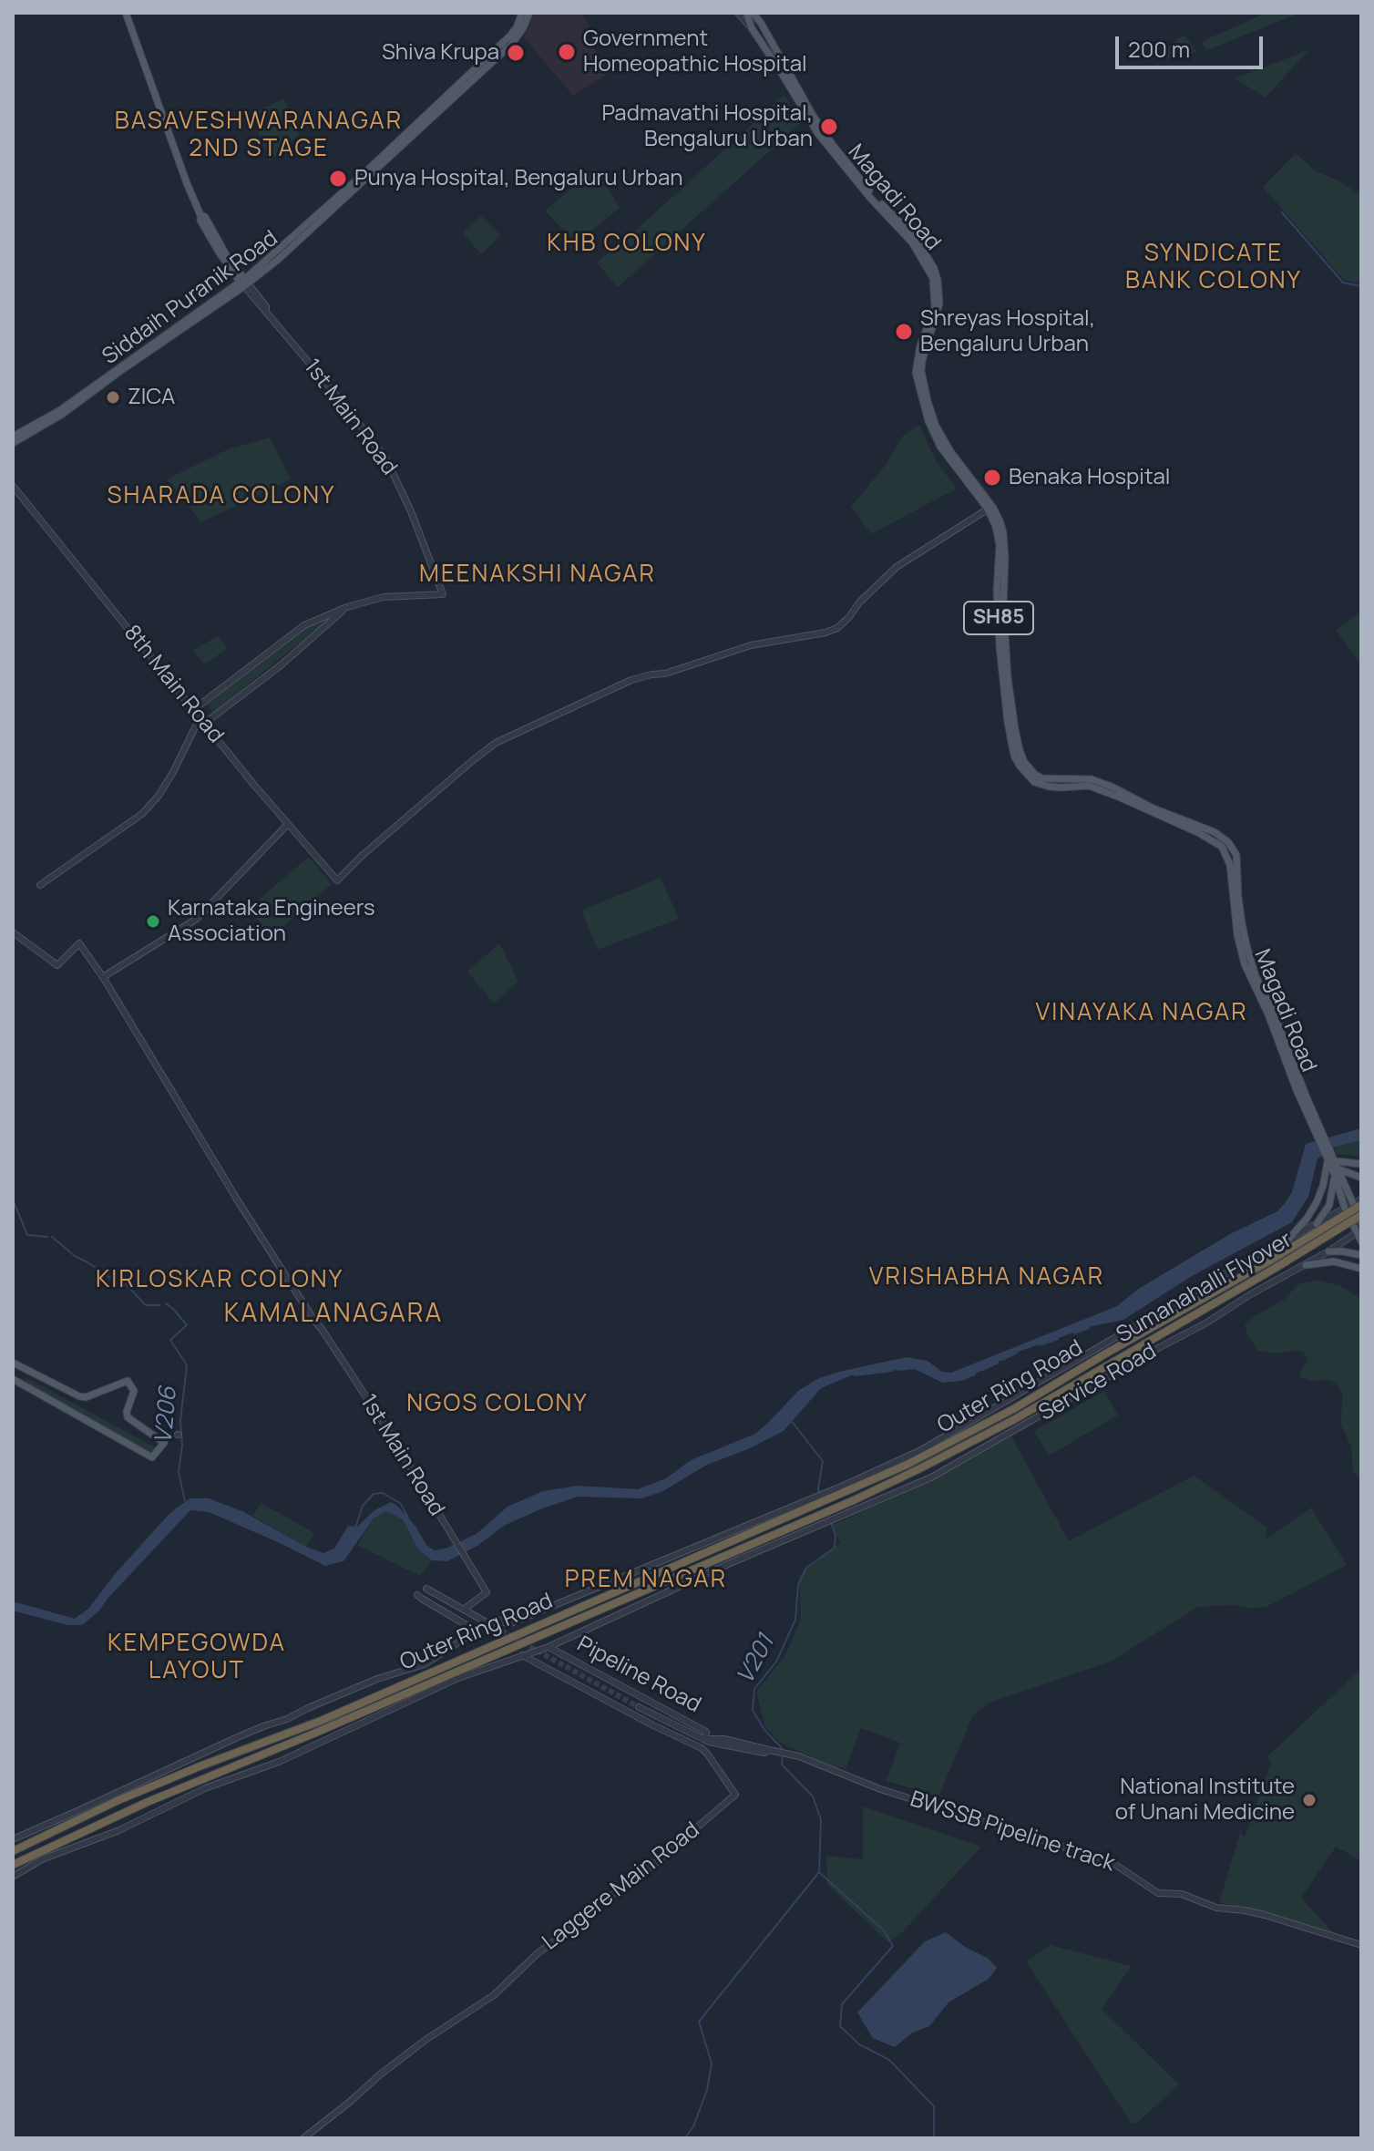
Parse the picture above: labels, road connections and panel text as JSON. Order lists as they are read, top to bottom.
{
  "streets": {
    "highway": ["Sumanahalli Flyover", "Outer Ring Road"],
    "main road": ["Magadi Road", "Siddaih Puranik Road", "SH85"],
    "street": [
      "1st Main Road",
      "8th Main Road",
      "Service Road",
      "Pipeline Road",
      "BWSSB Pipeline track",
      "Laggere Main Road"
    ]
  },
  "crossings": [
    ["Magadi Road", "SH85"],
    ["Magadi Road", "8th Main Road"],
    ["Magadi Road", "Sumanahalli Flyover"],
    ["Magadi Road", "Service Road"],
    ["Siddaih Puranik Road", "1st Main Road"],
    ["1st Main Road", "8th Main Road"],
    ["Sumanahalli Flyover", "Outer Ring Road"],
    ["Service Road", "Pipeline Road"],
    ["Service Road", "Laggere Main Road"],
    ["Pipeline Road", "BWSSB Pipeline track"]
  ],
  "districts": [
    "BASAVESHWARANAGAR 2ND STAGE",
    "KHB COLONY",
    "SYNDICATE BANK COLONY",
    "SHARADA COLONY",
    "MEENAKSHI NAGAR",
    "VINAYAKA NAGAR",
    "VRISHABHA NAGAR",
    "KIRLOSKAR COLONY",
    "KAMALANAGARA",
    "NGOS COLONY",
    "PREM NAGAR",
    "KEMPEGOWDA LAYOUT"
  ],
  "water": ["V206", "V201"],
  "places": [
    "Government Homeopathic Hospital",
    "Shiva Krupa",
    "Padmavathi Hospital, Bengaluru Urban",
    "Punya Hospital, Bengaluru Urban",
    "Shreyas Hospital, Bengaluru Urban",
    "ZICA",
    "Benaka Hospital",
    "Karnataka Engineers Association",
    "National Institute of Unani Medicine"
  ],
  "scale_bar": "200 m"
}
